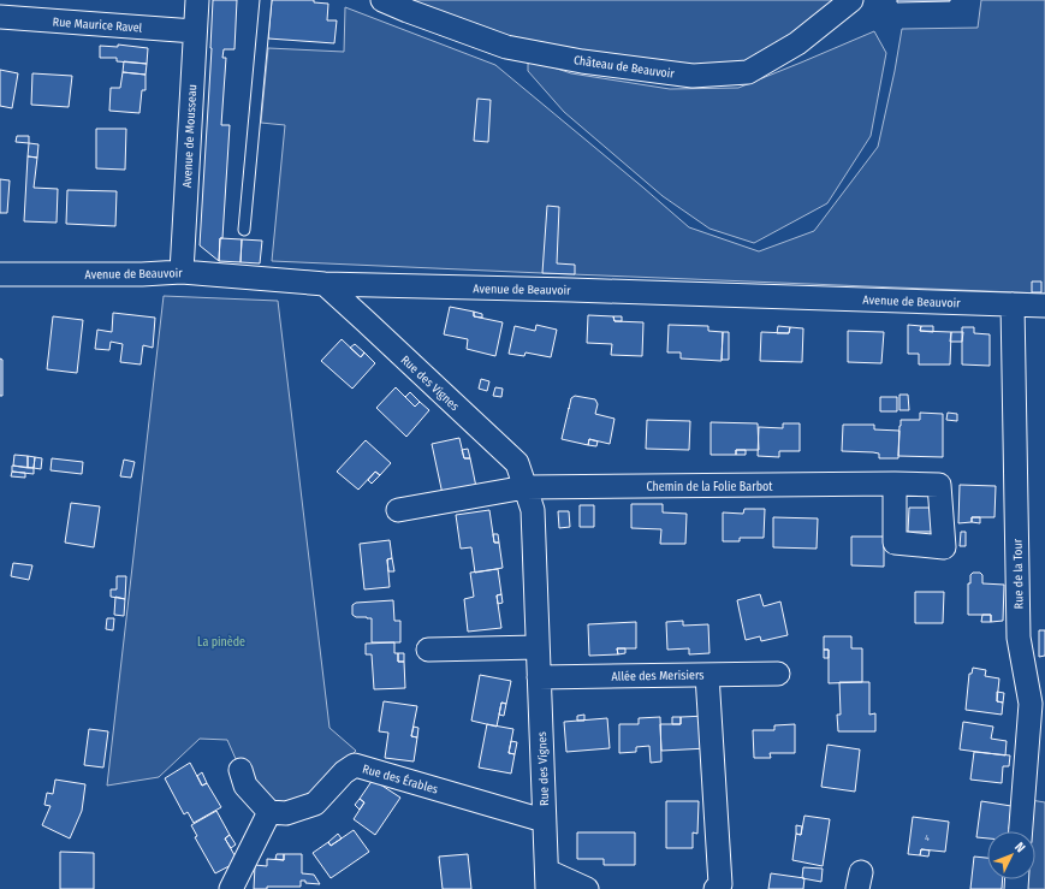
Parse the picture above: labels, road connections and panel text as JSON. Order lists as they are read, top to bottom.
{
  "streets": {
    "street": [
      "Rue Maurice Ravel",
      "Château de Beauvoir",
      "Avenue de Mousseau",
      "Avenue de Beauvoir",
      "Rue des Vignes",
      "Chemin de la Folie Barbot",
      "Rue de la Tour",
      "Allée des Merisiers",
      "Rue des Érables"
    ]
  },
  "crossings": [
    ["Rue Maurice Ravel", "Avenue de Mousseau"],
    ["Avenue de Mousseau", "Avenue de Beauvoir"],
    ["Avenue de Beauvoir", "Rue des Vignes"],
    ["Avenue de Beauvoir", "Rue de la Tour"],
    ["Rue des Vignes", "Chemin de la Folie Barbot"],
    ["Rue des Vignes", "Allée des Merisiers"],
    ["Rue des Vignes", "Rue des Érables"]
  ],
  "parks": ["La pinède"],
  "house_numbers": ["4"],
  "north": "top right"
}
